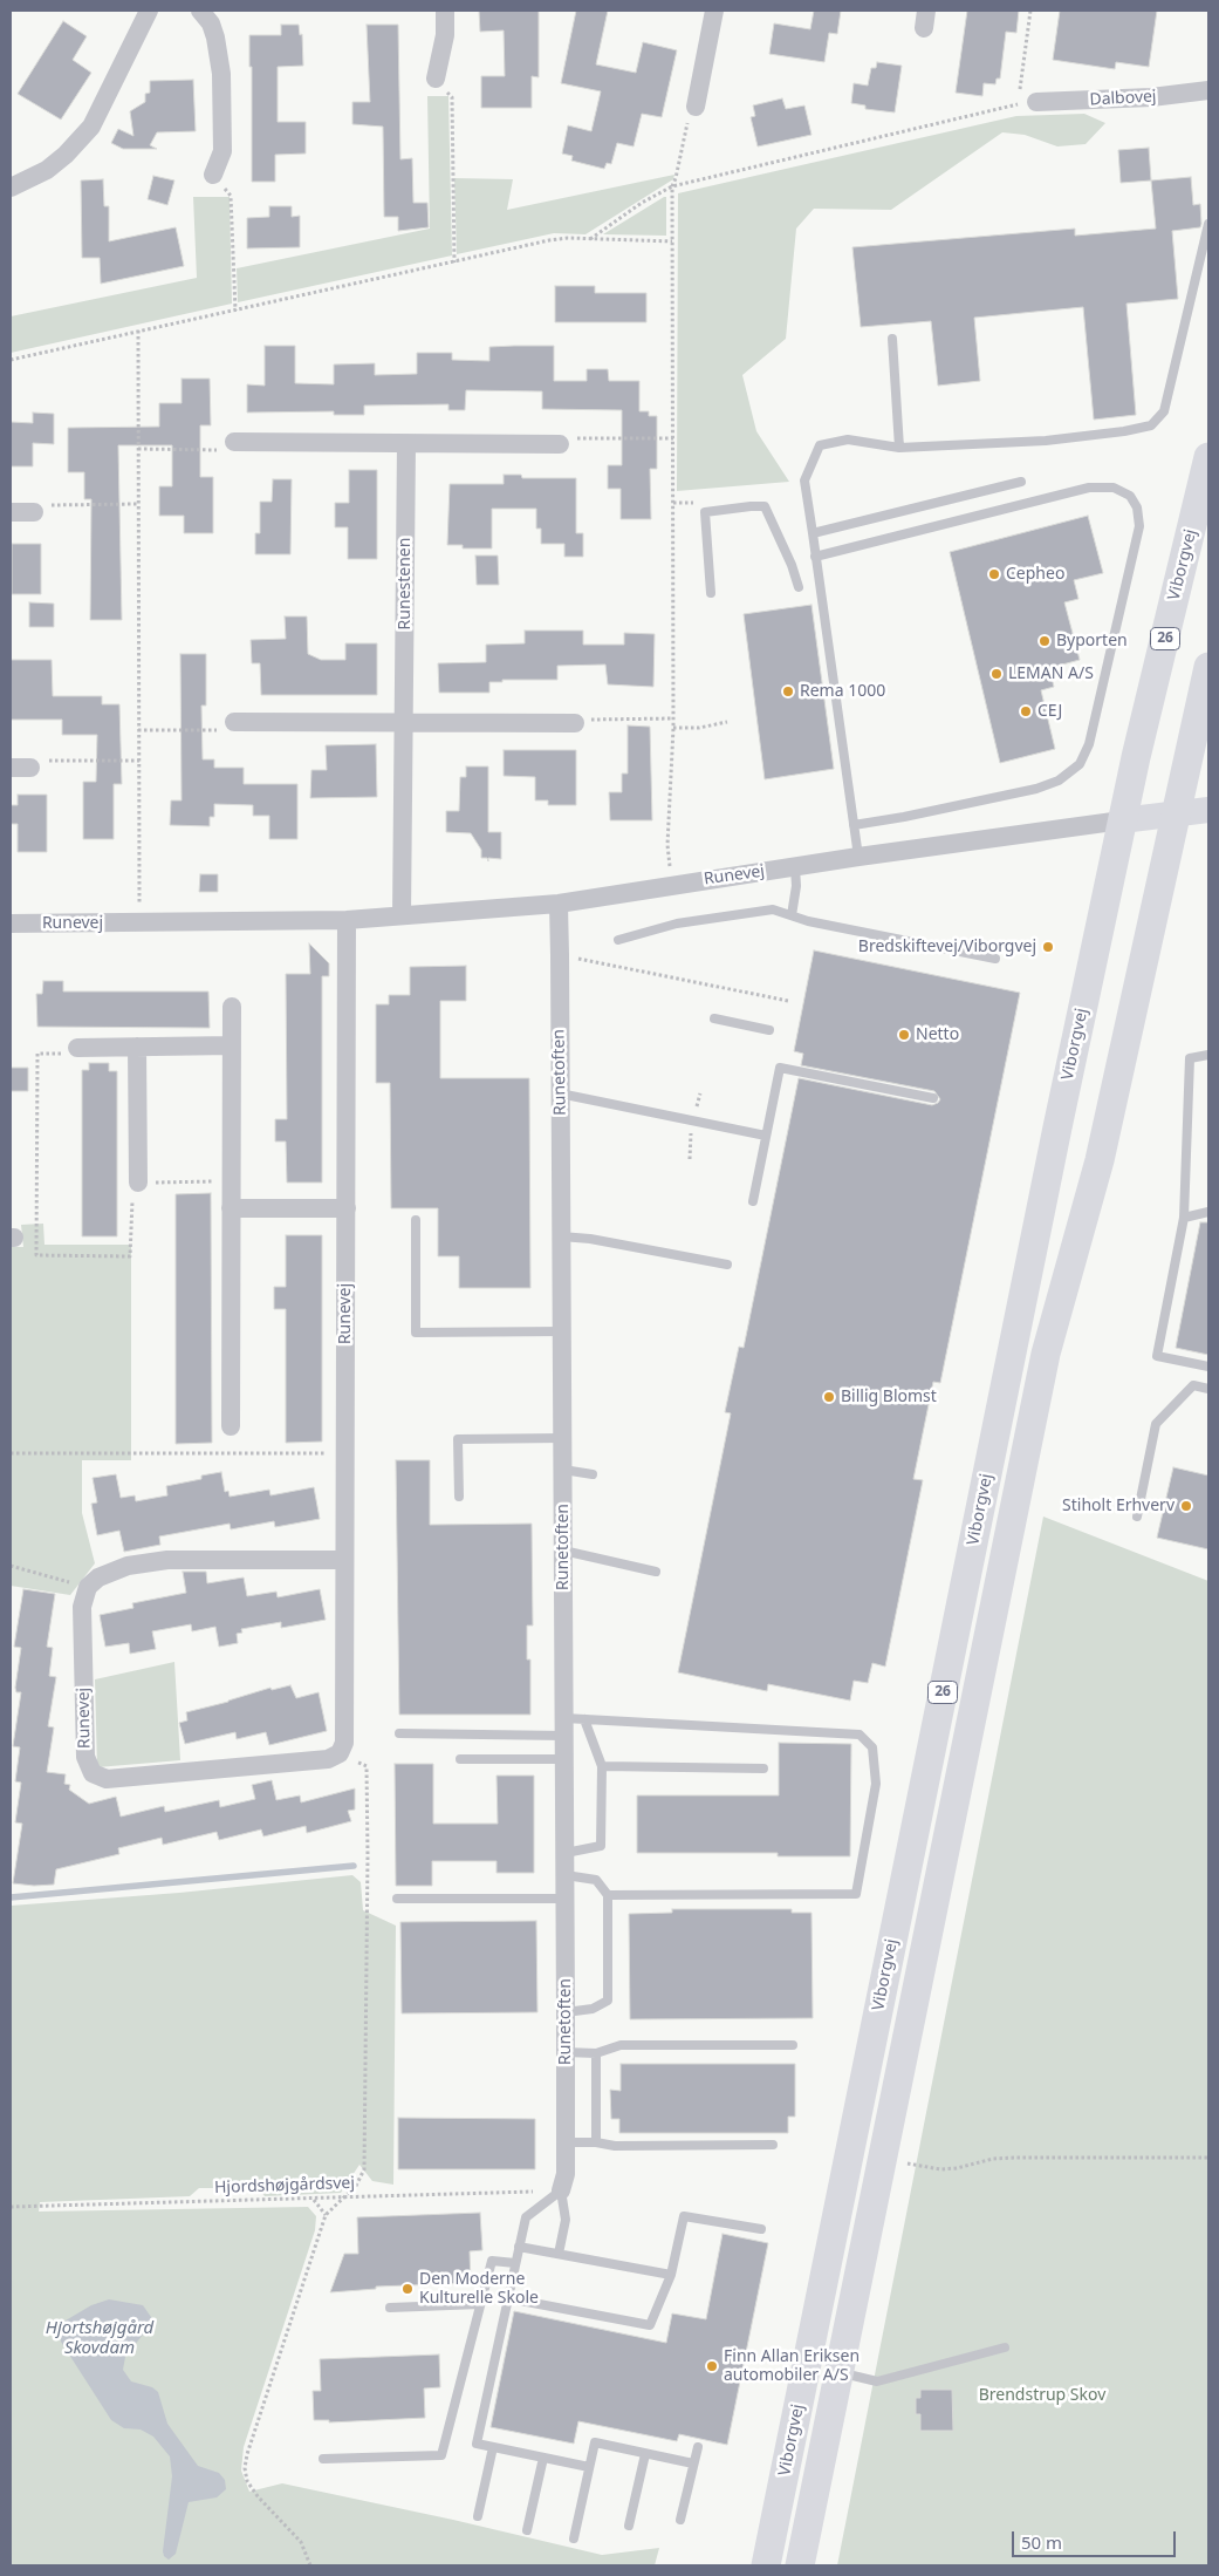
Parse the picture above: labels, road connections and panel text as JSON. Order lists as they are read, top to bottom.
{
  "streets": {
    "main road": ["Viborgvej", "26"],
    "street": [
      "Dalbovej",
      "Runestenen",
      "Runevej",
      "Runetoften"
    ],
    "path": ["Hjordshøjgårdsvej"]
  },
  "crossings": [
    ["Viborgvej", "Runevej"],
    ["Runestenen", "Runevej"],
    ["Runevej", "Runetoften"],
    ["Runetoften", "Hjordshøjgårdsvej"]
  ],
  "water": ["Hjortshøjgård Skovdam"],
  "parks": ["Brendstrup Skov"],
  "places": [
    "Cepheo",
    "Byporten",
    "LEMAN A/S",
    "Rema 1000",
    "CEJ",
    "Bredskiftevej/Viborgvej",
    "Netto",
    "Billig Blomst",
    "Stiholt Erhverv",
    "Den Moderne Kulturelle Skole",
    "Finn Allan Eriksen automobiler A/S"
  ],
  "scale_bar": "50 m"
}
